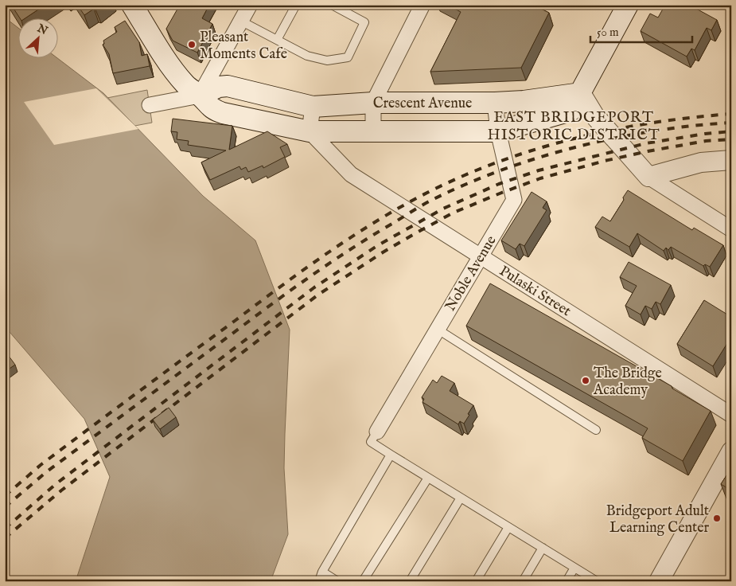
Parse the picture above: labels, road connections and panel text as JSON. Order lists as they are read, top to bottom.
{
  "streets": {
    "main road": ["Crescent Avenue"],
    "street": ["Noble Avenue", "Pulaski Street"]
  },
  "crossings": [
    ["Crescent Avenue", "Noble Avenue"],
    ["Crescent Avenue", "Pulaski Street"],
    ["Noble Avenue", "Pulaski Street"]
  ],
  "districts": ["EAST BRIDGEPORT HISTORIC DISTRICT"],
  "places": ["Pleasant Moments Cafe", "The Bridge Academy", "Bridgeport Adult Learning Center"],
  "scale_bar": "50 m",
  "north": "top right"
}
